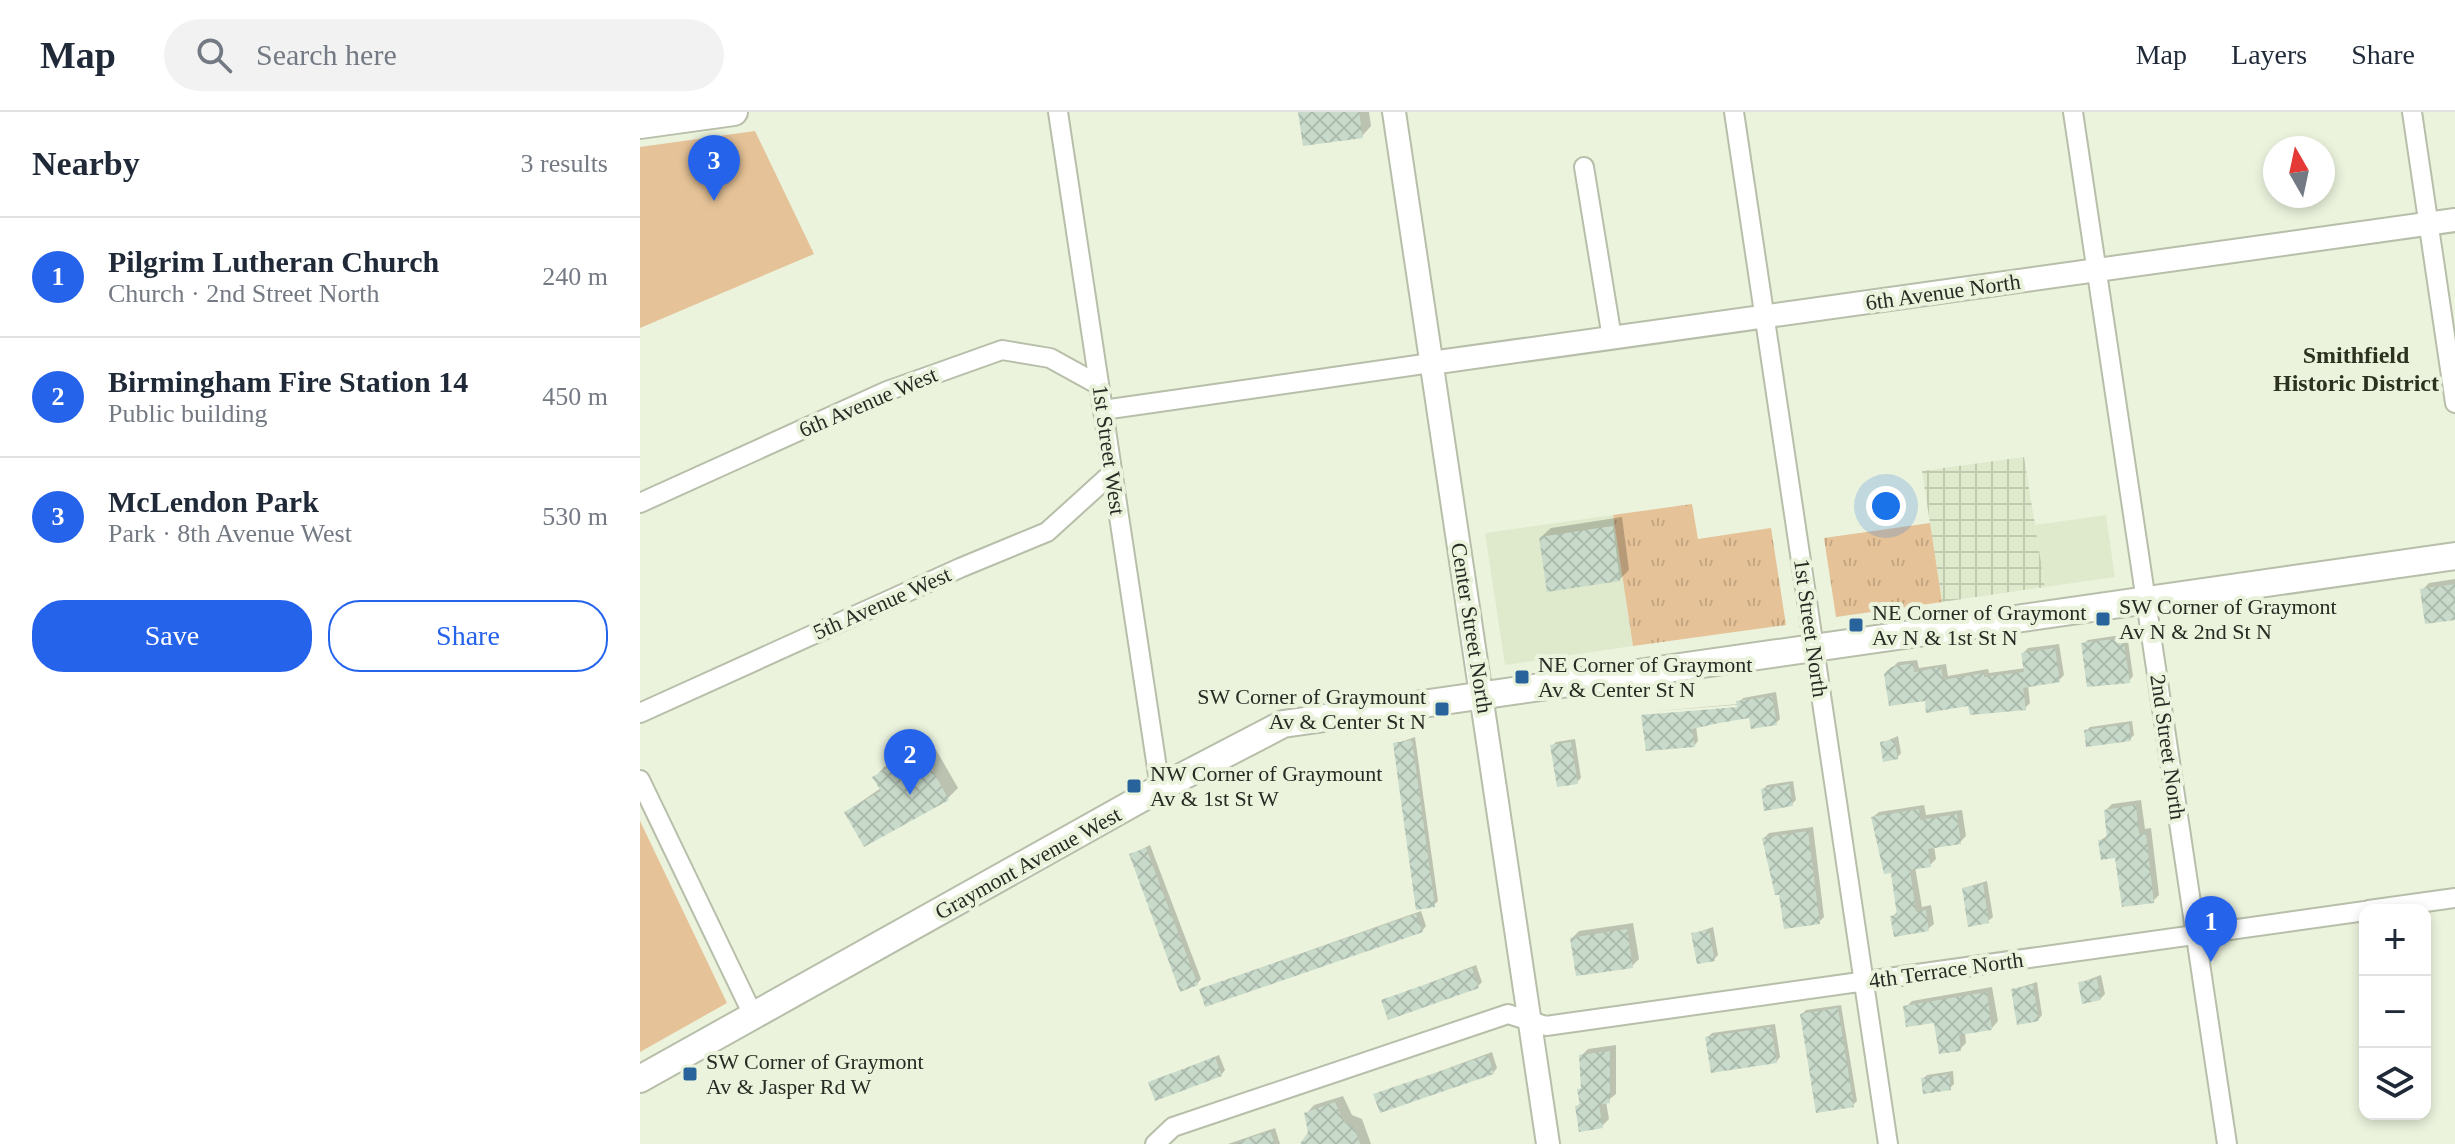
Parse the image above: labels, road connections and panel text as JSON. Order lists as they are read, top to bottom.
{
  "streets": {
    "main road": ["Graymont Avenue West"],
    "street": [
      "6th Avenue North",
      "6th Avenue West",
      "1st Street West",
      "5th Avenue West",
      "Center Street North",
      "1st Street North",
      "2nd Street North",
      "4th Terrace North"
    ]
  },
  "crossings": [
    ["6th Avenue North", "Center Street North"],
    ["6th Avenue North", "1st Street North"],
    ["6th Avenue North", "2nd Street North"],
    ["6th Avenue West", "1st Street West"],
    ["1st Street West", "5th Avenue West"],
    ["1st Street West", "Graymont Avenue West"],
    ["Center Street North", "Graymont Avenue West"],
    ["Center Street North", "4th Terrace North"],
    ["1st Street North", "Graymont Avenue West"],
    ["1st Street North", "4th Terrace North"],
    ["2nd Street North", "Graymont Avenue West"],
    ["2nd Street North", "4th Terrace North"]
  ],
  "districts": ["Smithfield Historic District"],
  "places": {
    "transit": [
      "SW Corner of Graymont Av N & 2nd St N",
      "NE Corner of Graymont Av N & 1st St N",
      "NE Corner of Graymont Av & Center St N",
      "SW Corner of Graymount Av & Center St N",
      "NW Corner of Graymount Av & 1st St W",
      "SW Corner of Graymont Av & Jasper Rd W"
    ]
  },
  "north": "top",
  "page": {
    "header": "Map",
    "search": "Search here",
    "nav": ["Map", "Layers", "Share"],
    "heading": ["Nearby", "3 results"],
    "pins": ["3", "2", "1"],
    "list": [
      {
        "mark": "1",
        "name": "Pilgrim Lutheran Church",
        "note": "Church · 2nd Street North",
        "value": "240 m"
      },
      {
        "mark": "2",
        "name": "Birmingham Fire Station 14",
        "note": "Public building",
        "value": "450 m"
      },
      {
        "mark": "3",
        "name": "McLendon Park",
        "note": "Park · 8th Avenue West",
        "value": "530 m"
      }
    ],
    "buttons": ["Save", "Share"],
    "map_buttons": ["+", "−"]
  }
}
